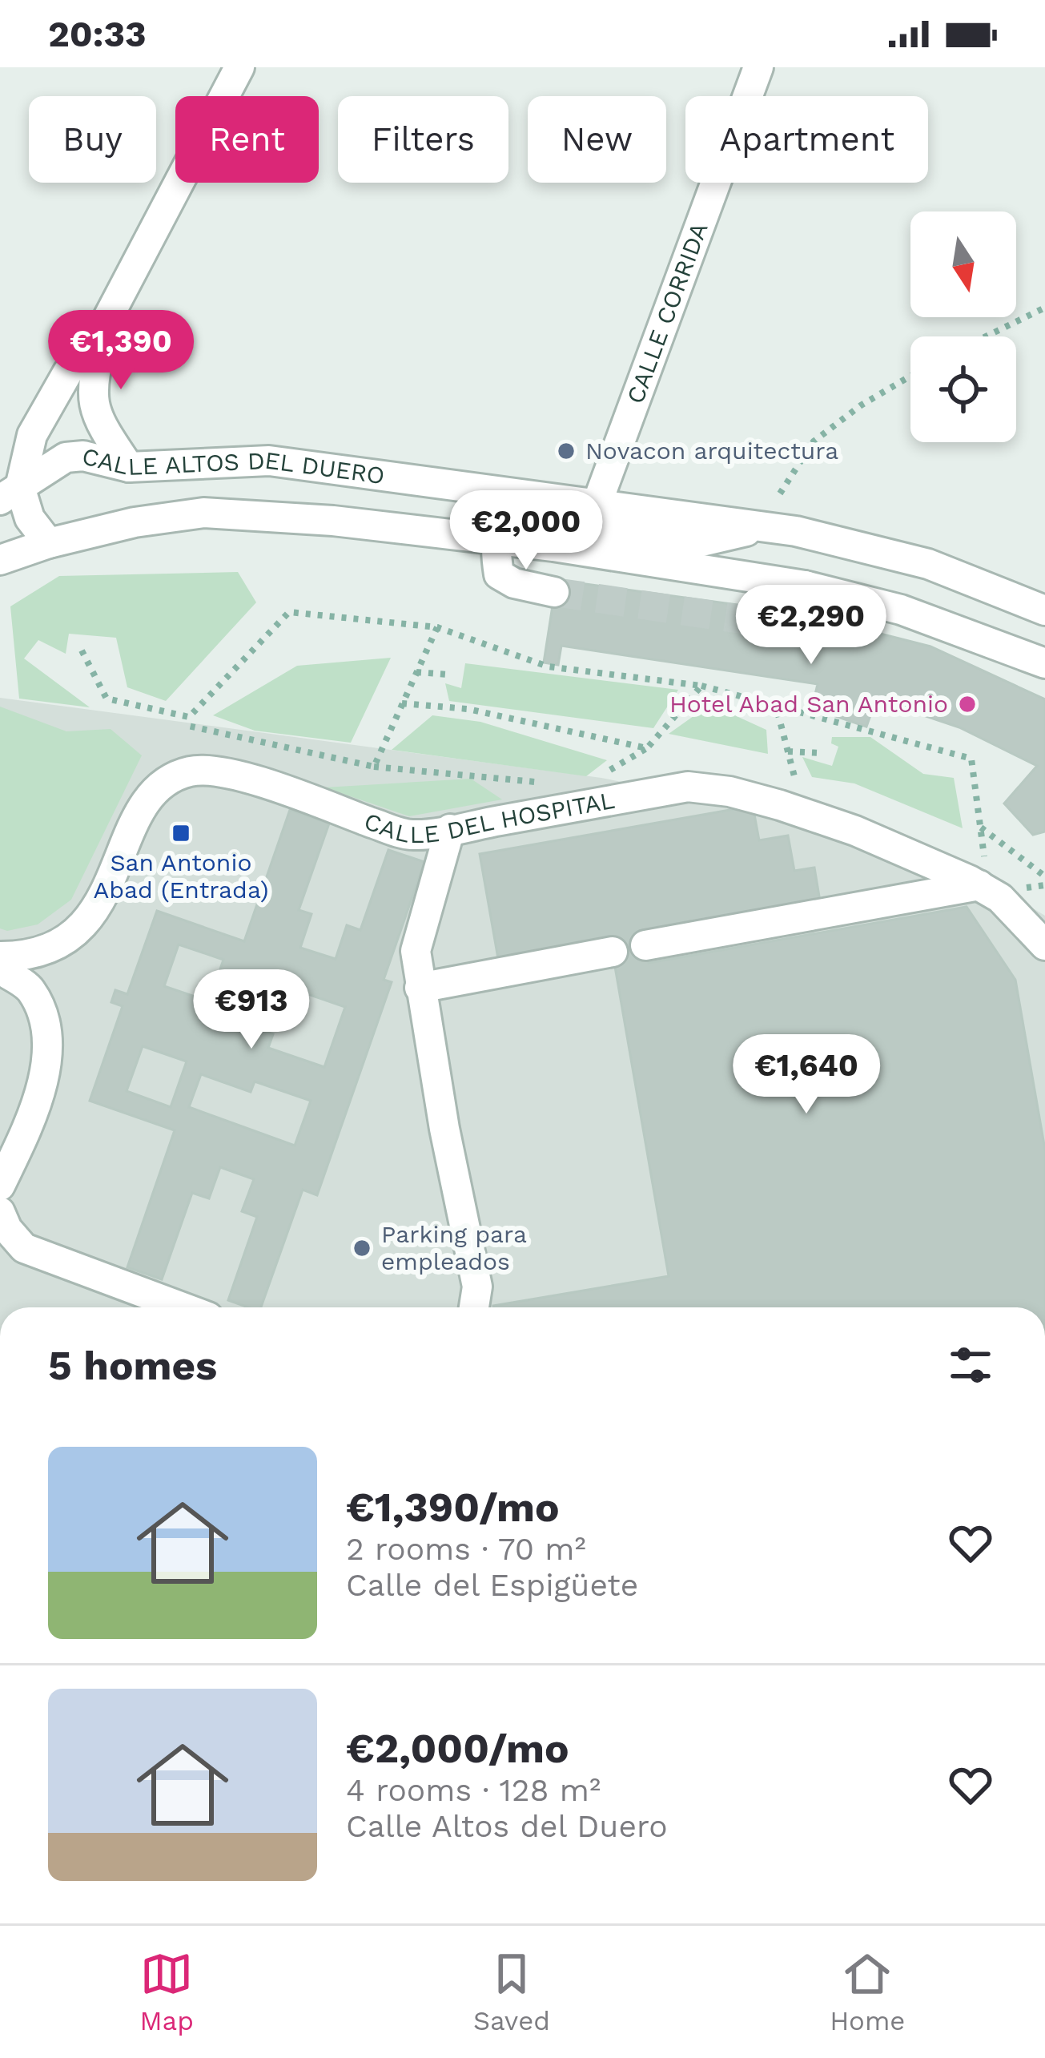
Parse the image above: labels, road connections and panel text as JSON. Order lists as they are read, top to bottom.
{
  "streets": {
    "street": ["CALLE CORRIDA", "CALLE ALTOS DEL DUERO", "CALLE DEL HOSPITAL"]
  },
  "crossings": [
    ["CALLE CORRIDA", "CALLE ALTOS DEL DUERO"]
  ],
  "places": {
    "other": ["Novacon arquitectura", "Hotel Abad San Antonio", "Parking para empleados"],
    "transit": ["San Antonio Abad (Entrada)"]
  },
  "north": "bottom",
  "page": {
    "status": "20:33",
    "chip": [
      "Buy",
      "Rent",
      "Filters",
      "New",
      "Apartment"
    ],
    "price": [
      "€1,390",
      "€2,000",
      "€2,290",
      "€913",
      "€1,640"
    ],
    "heading": "5 homes",
    "list": [
      {
        "name": "€1,390/mo",
        "note": "2 rooms · 70 m² · Calle del Espigüete"
      },
      {
        "name": "€2,000/mo",
        "note": "4 rooms · 128 m² · Calle Altos del Duero"
      }
    ],
    "tabs": ["Map", "Saved", "Home"]
  }
}
